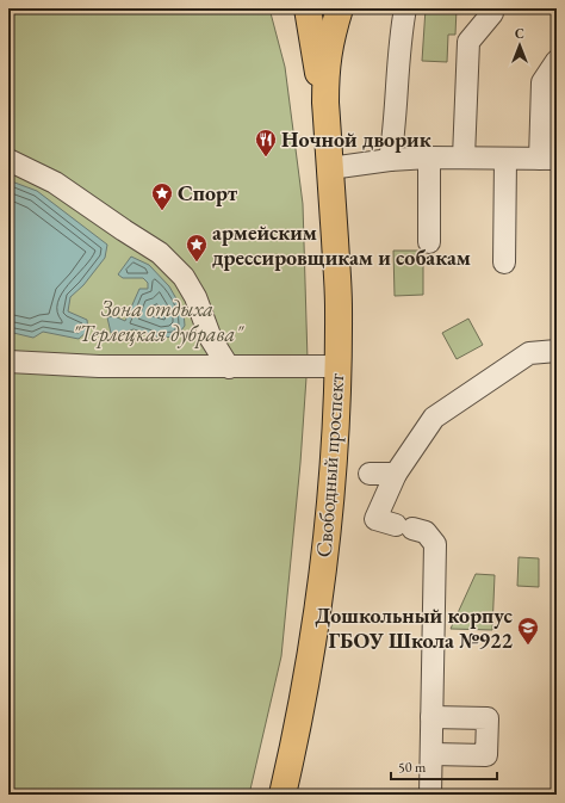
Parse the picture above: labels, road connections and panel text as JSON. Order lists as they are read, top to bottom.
{
  "streets": {
    "main road": ["Свободный проспект"]
  },
  "parks": ["Зона отдыха \"Терлецкая дубрава\""],
  "places": {
    "restaurant": ["Ночной дворик"],
    "place": ["Спорт", "армейским дрессировщикам и собакам"],
    "school or university": ["Дошкольный корпус ГБОУ Школа №922"]
  },
  "scale_bar": "50 m",
  "north": "top"
}
